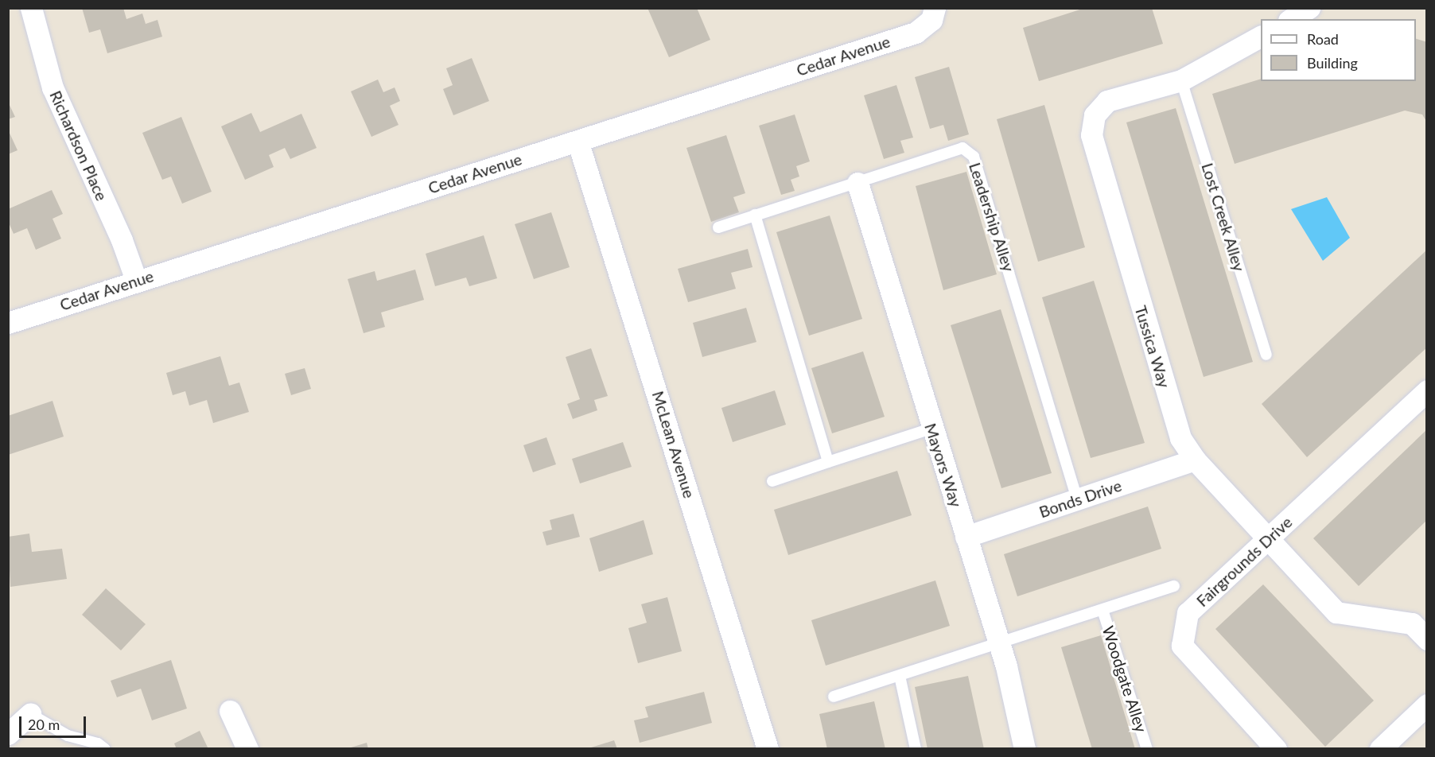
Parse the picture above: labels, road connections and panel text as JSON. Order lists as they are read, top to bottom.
{
  "streets": {
    "street": [
      "Cedar Avenue",
      "Richardson Place",
      "Tussica Way",
      "McLean Avenue",
      "Mayors Way",
      "Bonds Drive",
      "Fairgrounds Drive"
    ],
    "lane": ["Leadership Alley", "Lost Creek Alley", "Woodgate Alley"]
  },
  "crossings": [
    ["Cedar Avenue", "Richardson Place"],
    ["Cedar Avenue", "McLean Avenue"],
    ["Leadership Alley", "Mayors Way"],
    ["Leadership Alley", "Bonds Drive"],
    ["Lost Creek Alley", "Tussica Way"],
    ["Tussica Way", "Bonds Drive"],
    ["Tussica Way", "Fairgrounds Drive"],
    ["Mayors Way", "Bonds Drive"],
    ["Mayors Way", "Woodgate Alley"]
  ],
  "legend": ["Road", "Building"],
  "scale_bar": "20 m"
}
